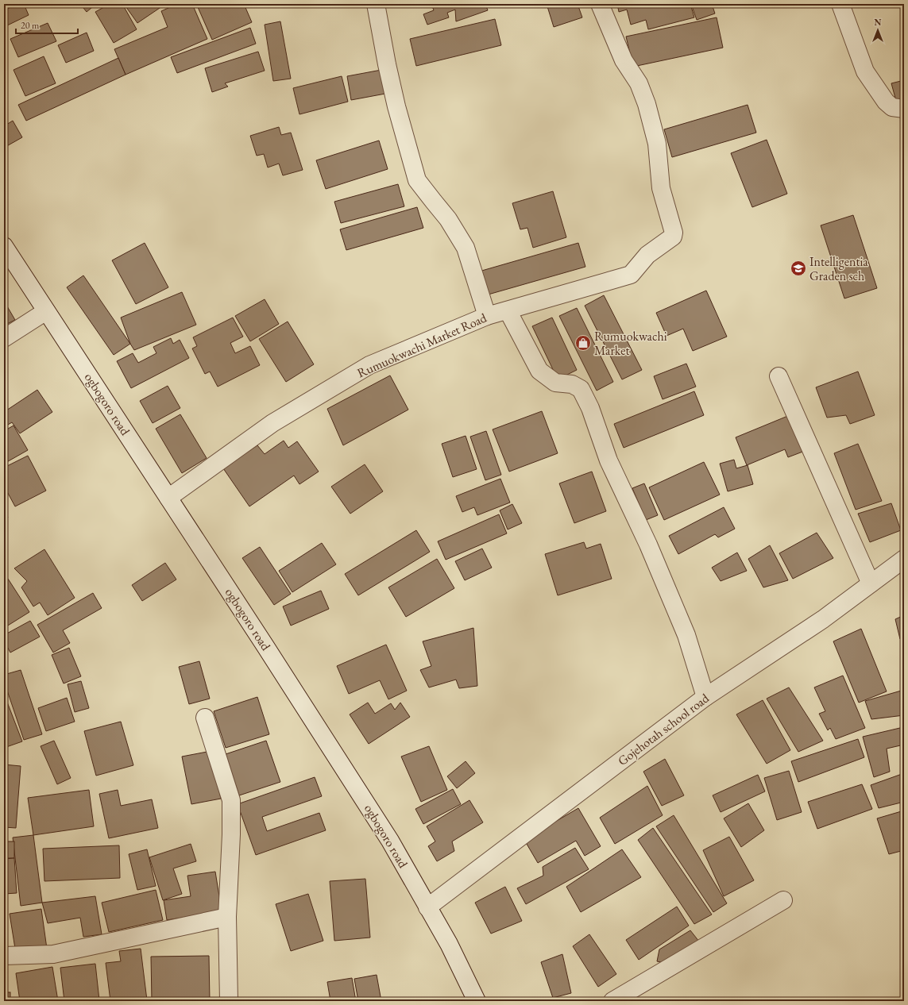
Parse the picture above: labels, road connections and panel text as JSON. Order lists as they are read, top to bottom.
{
  "streets": {
    "street": ["Rumuokwachi Market Road", "ogbogoro road", "Gojehotah school road"]
  },
  "crossings": [
    ["Rumuokwachi Market Road", "ogbogoro road"],
    ["ogbogoro road", "Gojehotah school road"]
  ],
  "places": {
    "school or university": ["Intelligentia Graden sch"],
    "shop": ["Rumuokwachi Market"]
  },
  "scale_bar": "20 m",
  "north": "top"
}
